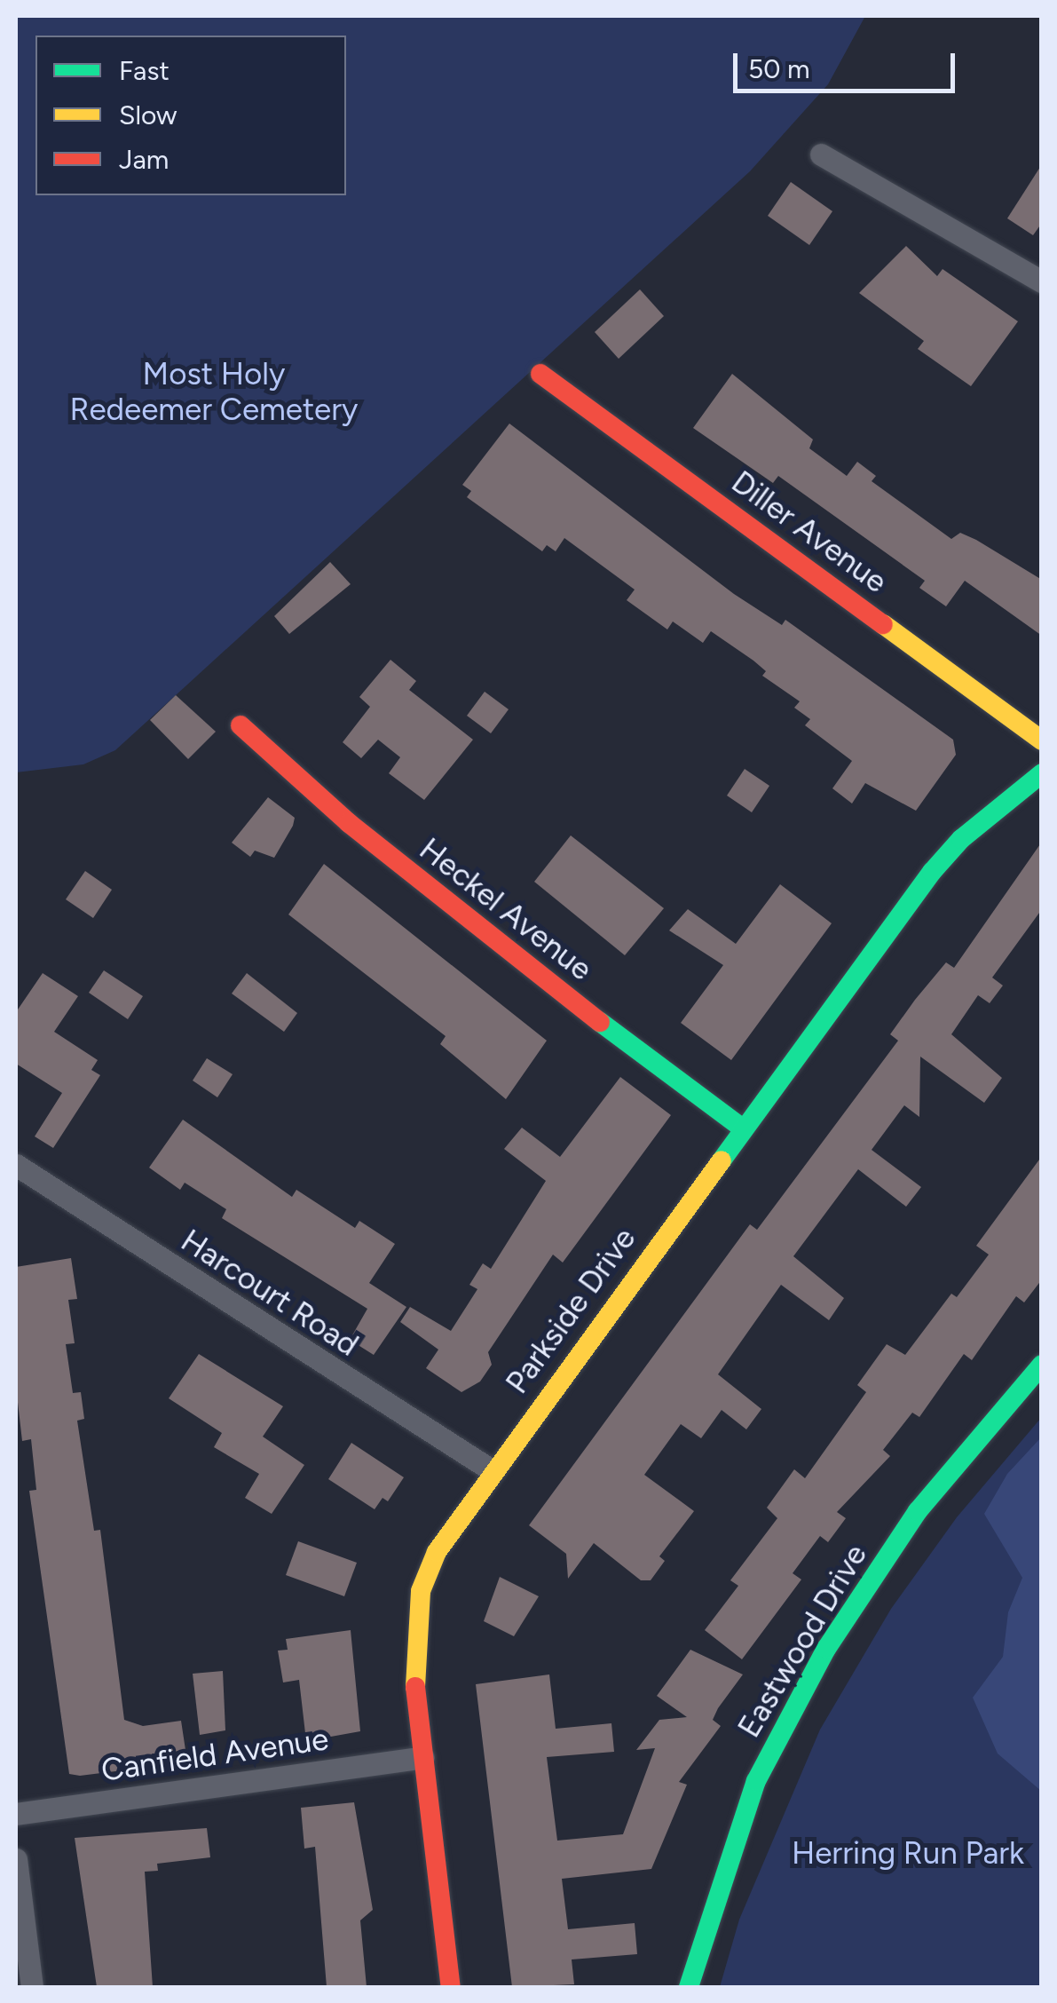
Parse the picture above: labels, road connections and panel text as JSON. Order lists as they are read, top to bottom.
{
  "streets": {
    "street": [
      "Diller Avenue",
      "Heckel Avenue",
      "Harcourt Road",
      "Parkside Drive",
      "Eastwood Drive",
      "Canfield Avenue"
    ]
  },
  "crossings": [
    ["Heckel Avenue", "Parkside Drive"],
    ["Harcourt Road", "Parkside Drive"],
    ["Parkside Drive", "Canfield Avenue"]
  ],
  "parks": ["Most Holy Redeemer Cemetery", "Herring Run Park"],
  "legend": ["Fast", "Slow", "Jam"],
  "scale_bar": "50 m"
}
